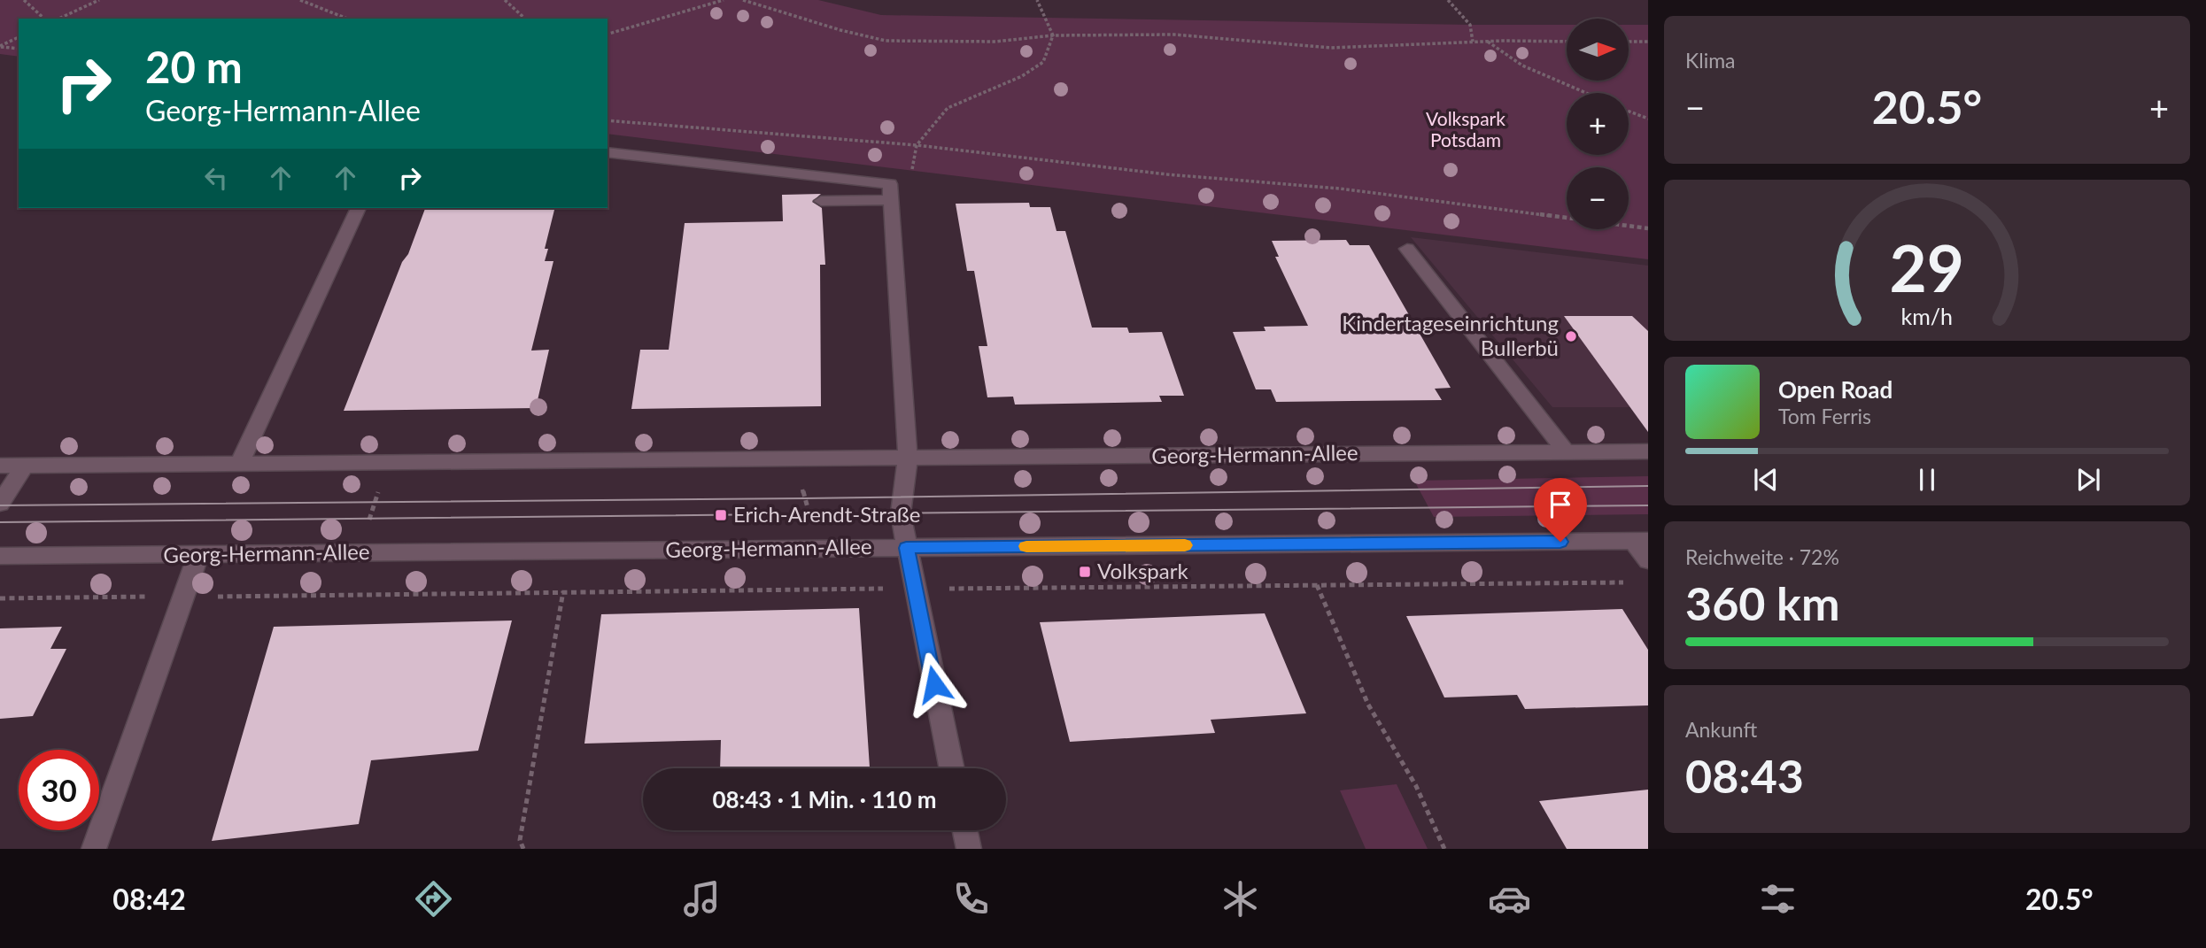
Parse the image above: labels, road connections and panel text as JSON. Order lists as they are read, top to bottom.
{
  "streets": {
    "street": ["Georg-Hermann-Allee"]
  },
  "parks": ["Volkspark Potsdam"],
  "places": {
    "other": ["Kindertageseinrichtung Bullerbü"],
    "transit": ["Erich-Arendt-Straße", "Volkspark"]
  },
  "north": "right",
  "page": {
    "tile": [
      "Klima",
      ["Reichweite · 72%", "360 km"],
      ["Ankunft", "08:43"]
    ],
    "map_buttons": ["+", "−"],
    "turn": ["20 m", "Georg-Hermann-Allee"],
    "heat": ["−", "20.5°", "+"],
    "song": ["Open Road", "Tom Ferris"],
    "limit": "30",
    "trip": "08:43 · 1 Min. · 110 m",
    "tabs": ["08:42", "20.5°"],
    "gauge": ["29", "km/h"]
  }
}
